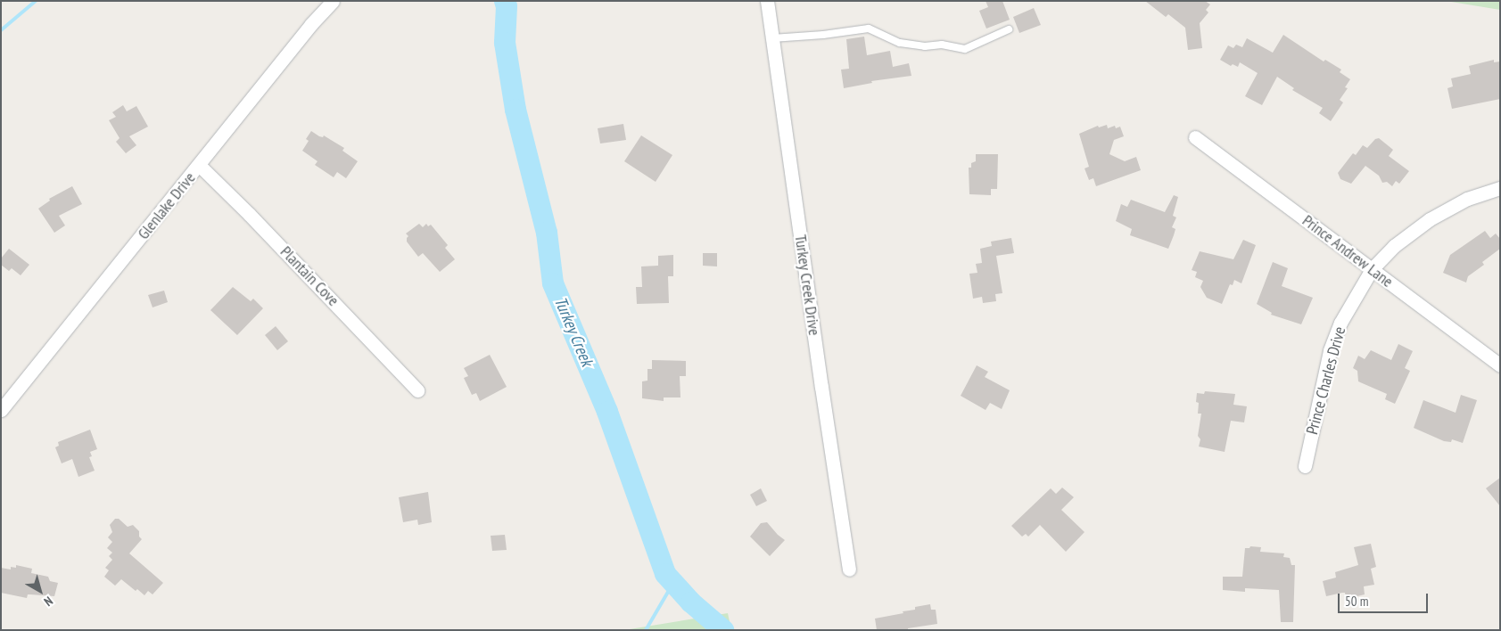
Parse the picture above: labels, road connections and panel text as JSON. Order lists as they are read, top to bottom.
{
  "streets": {
    "street": [
      "Glenlake Drive",
      "Prince Andrew Lane",
      "Plantain Cove",
      "Turkey Creek Drive",
      "Prince Charles Drive"
    ]
  },
  "crossings": [
    ["Glenlake Drive", "Plantain Cove"],
    ["Prince Andrew Lane", "Prince Charles Drive"]
  ],
  "water": ["Turkey Creek"],
  "scale_bar": "50 m",
  "north": "bottom right"
}
